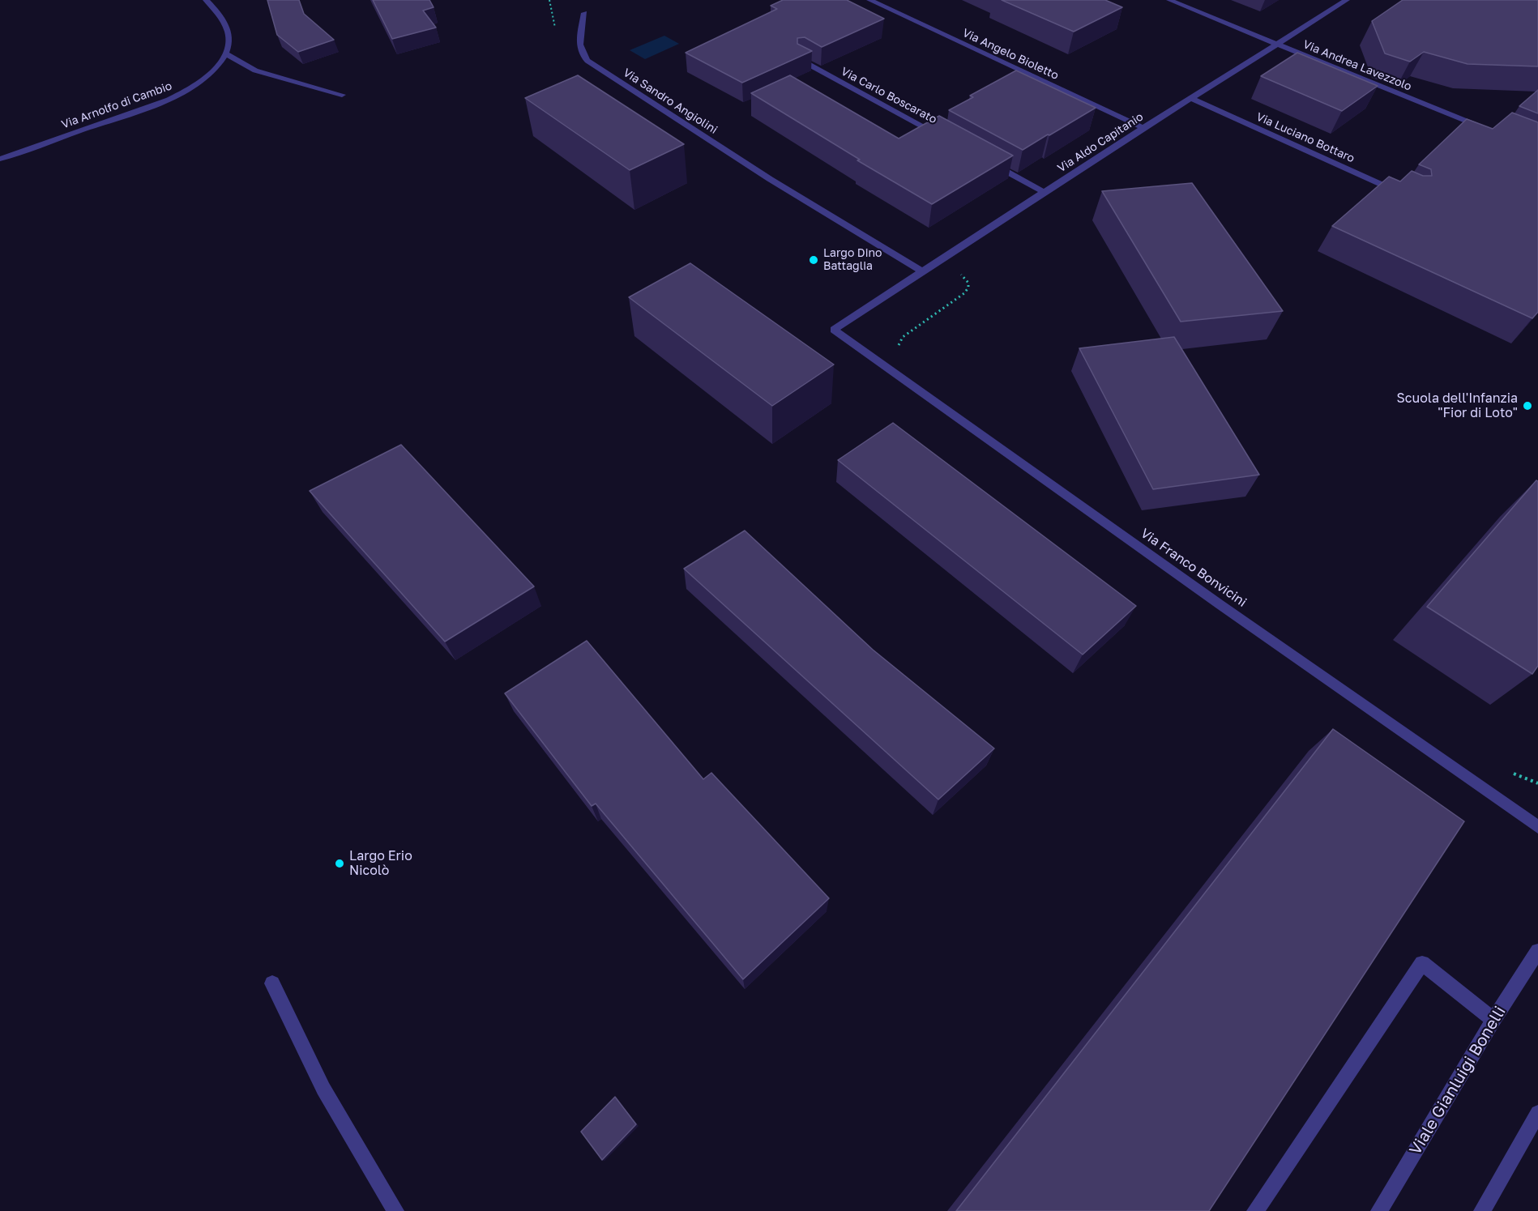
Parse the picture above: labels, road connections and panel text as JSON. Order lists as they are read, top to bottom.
{
  "streets": {
    "street": [
      "Via Angelo Bioletto",
      "Via Andrea Lavezzolo",
      "Via Carlo Boscarato",
      "Via Sandro Angiolini",
      "Via Arnolfo di Cambio",
      "Via Luciano Bottaro",
      "Via Aldo Capitanio",
      "Via Franco Bonvicini",
      "Viale Gianluigi Bonelli"
    ]
  },
  "crossings": [
    ["Via Angelo Bioletto", "Via Aldo Capitanio"],
    ["Via Andrea Lavezzolo", "Via Aldo Capitanio"],
    ["Via Sandro Angiolini", "Via Franco Bonvicini"],
    ["Via Luciano Bottaro", "Via Aldo Capitanio"]
  ],
  "places": ["Largo Dino Battaglia", "Scuola dell'Infanzia \"Fior di Loto\"", "Largo Erio Nicolò"]
}
